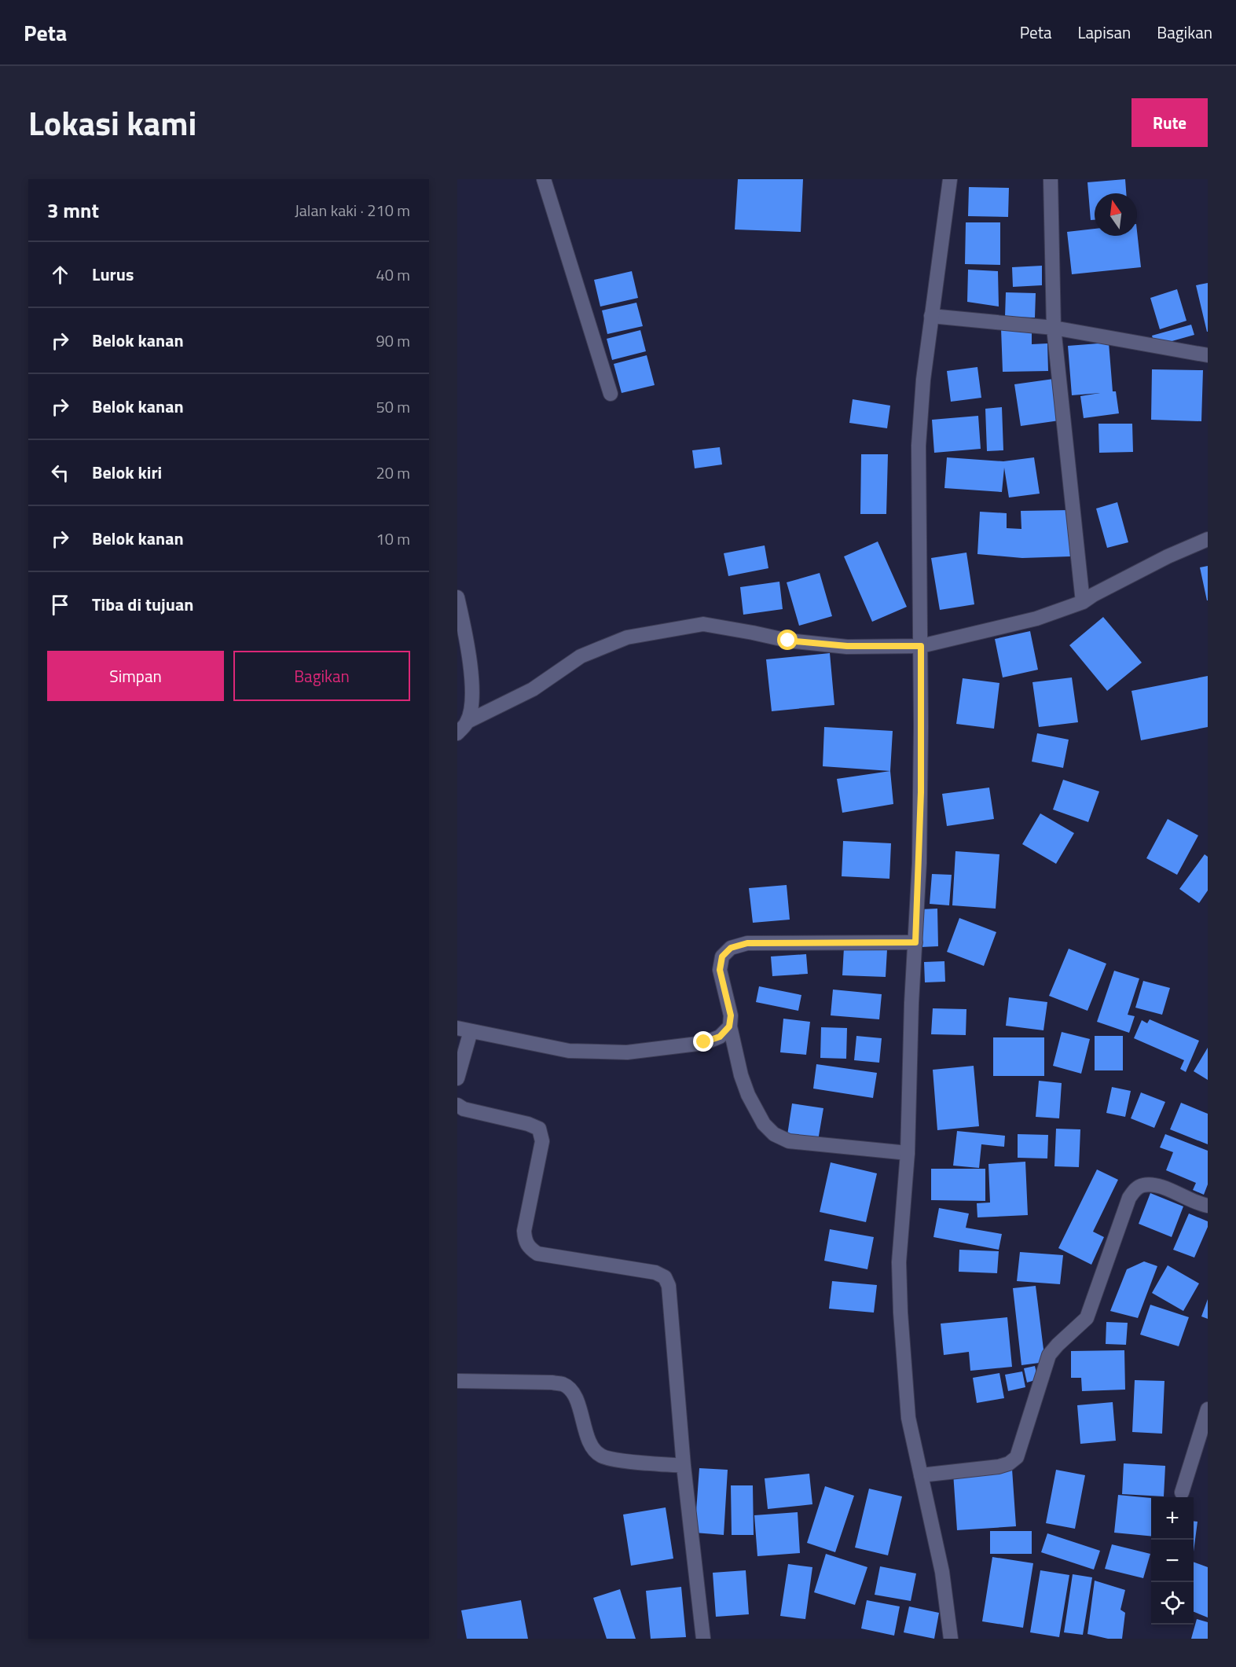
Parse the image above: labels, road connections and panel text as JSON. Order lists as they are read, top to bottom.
{
  "north": "top",
  "page": {
    "header": "Peta",
    "nav": ["Peta", "Lapisan", "Bagikan"],
    "title": "Lokasi kami",
    "buttons": [
      "Rute",
      ["Simpan", "Bagikan"]
    ],
    "heading": ["3 mnt", "Jalan kaki · 210 m"],
    "list": [
      ["Lurus", "40 m"],
      ["Belok kanan", "90 m"],
      ["Belok kanan", "50 m"],
      ["Belok kiri", "20 m"],
      ["Belok kanan", "10 m"],
      "Tiba di tujuan"
    ],
    "map_buttons": ["+", "−"]
  }
}
